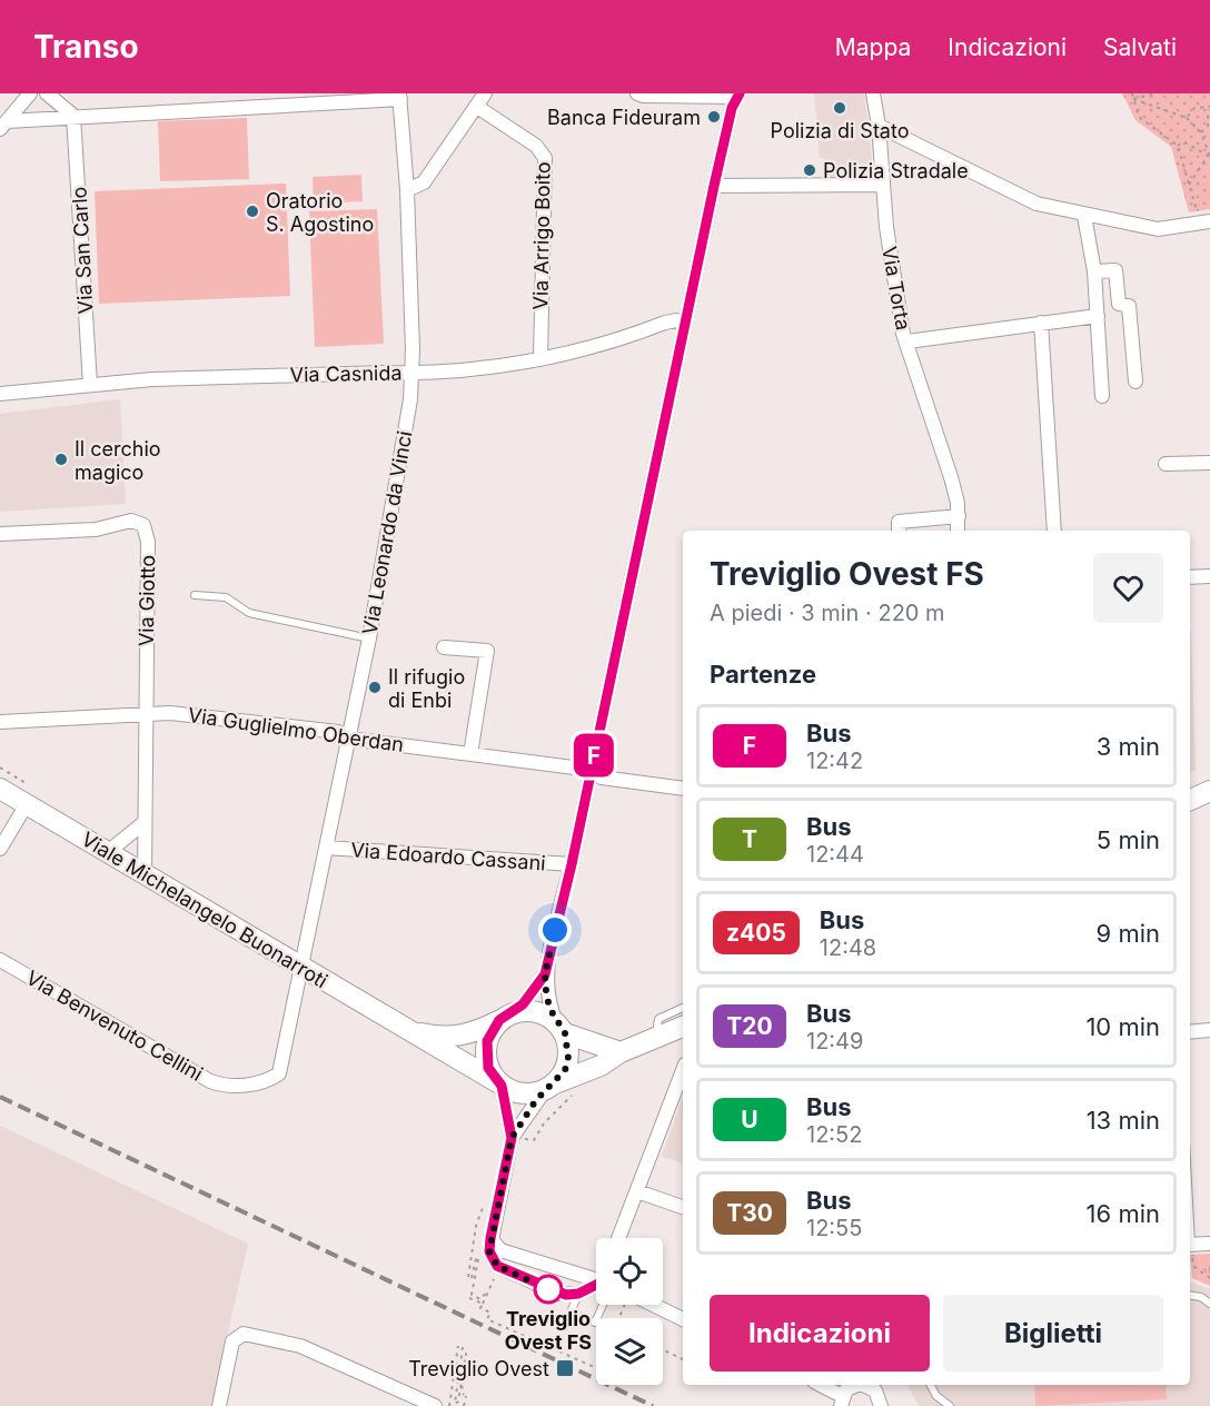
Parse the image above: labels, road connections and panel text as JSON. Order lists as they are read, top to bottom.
{
  "streets": {
    "main road": ["Viale Michelangelo Buonarroti"],
    "street": [
      "Via Arrigo Boito",
      "Via San Carlo",
      "Via Torta",
      "Via Casnida",
      "Via Leonardo da Vinci",
      "Via Giotto",
      "Via Guglielmo Oberdan",
      "Via Edoardo Cassani",
      "Via Benvenuto Cellini"
    ]
  },
  "crossings": [
    ["Via Arrigo Boito", "Via Casnida"],
    ["Via San Carlo", "Via Casnida"],
    ["Via Casnida", "Via Leonardo da Vinci"],
    ["Via Leonardo da Vinci", "Via Guglielmo Oberdan"],
    ["Via Leonardo da Vinci", "Via Edoardo Cassani"],
    ["Via Leonardo da Vinci", "Viale Michelangelo Buonarroti"],
    ["Via Leonardo da Vinci", "Via Benvenuto Cellini"],
    ["Via Giotto", "Via Guglielmo Oberdan"],
    ["Via Giotto", "Viale Michelangelo Buonarroti"],
    ["Viale Michelangelo Buonarroti", "Via Benvenuto Cellini"]
  ],
  "places": {
    "other": [
      "Polizia di Stato",
      "Banca Fideuram",
      "Polizia Stradale",
      "Oratorio S. Agostino",
      "Il cerchio magico",
      "Il rifugio di Enbi",
      "Treviglio Ovest FS"
    ],
    "transit": ["Treviglio Ovest"]
  },
  "lines": ["bus line F"],
  "page": {
    "header": "Transo",
    "nav": ["Mappa", "Indicazioni", "Salvati"],
    "on_map": "F",
    "heading": [
      ["Treviglio Ovest FS", "A piedi · 3 min · 220 m"],
      "Partenze"
    ],
    "list": [
      {
        "mark": "F",
        "name": "Bus",
        "note": "12:42",
        "value": "3 min"
      },
      {
        "mark": "T",
        "name": "Bus",
        "note": "12:44",
        "value": "5 min"
      },
      {
        "mark": "z405",
        "name": "Bus",
        "note": "12:48",
        "value": "9 min"
      },
      {
        "mark": "T20",
        "name": "Bus",
        "note": "12:49",
        "value": "10 min"
      },
      {
        "mark": "U",
        "name": "Bus",
        "note": "12:52",
        "value": "13 min"
      },
      {
        "mark": "T30",
        "name": "Bus",
        "note": "12:55",
        "value": "16 min"
      }
    ],
    "buttons": ["Indicazioni", "Biglietti"]
  }
}
